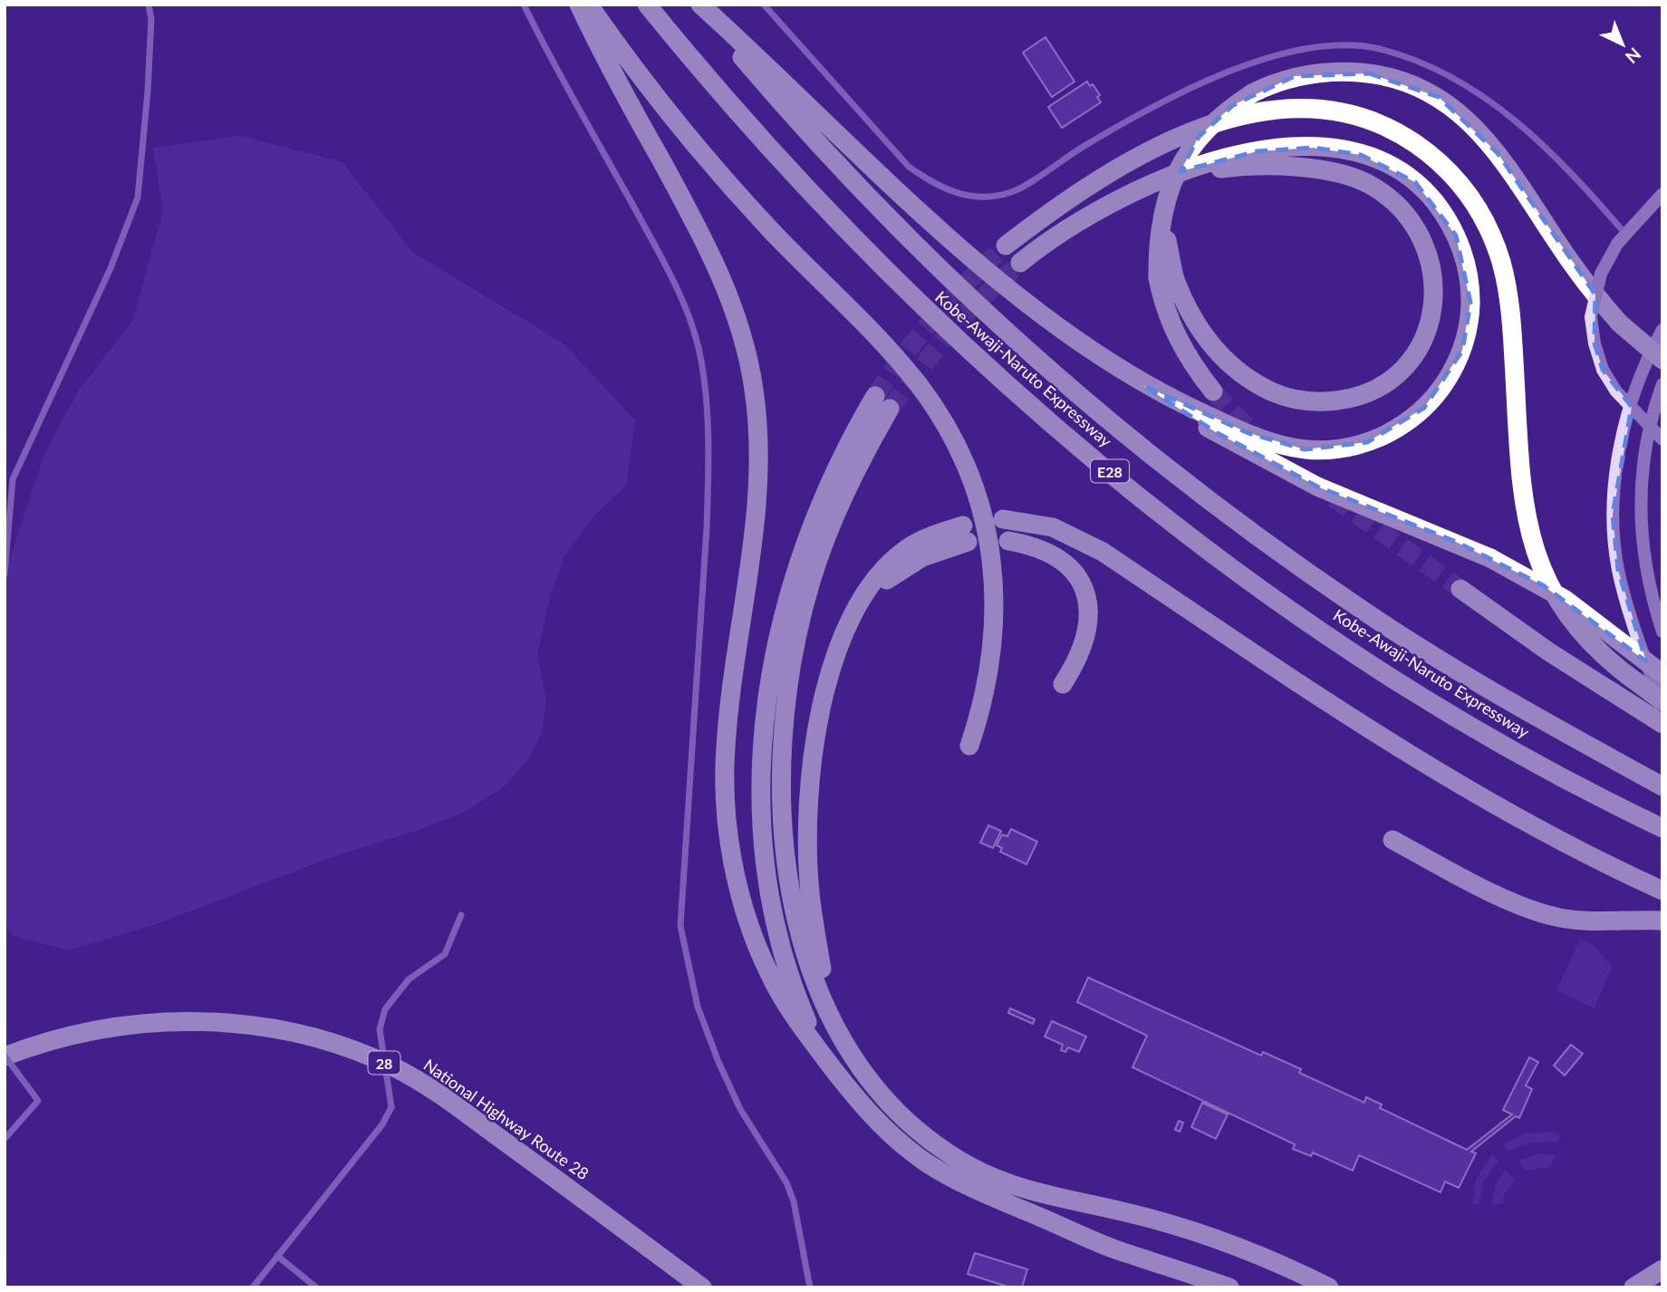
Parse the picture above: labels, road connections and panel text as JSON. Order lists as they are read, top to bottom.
{
  "streets": {
    "highway": [
      "Kobe-Awaji-Naruto Expressway",
      "E28",
      "28",
      "National Highway Route 28"
    ]
  },
  "north": "bottom right"
}
